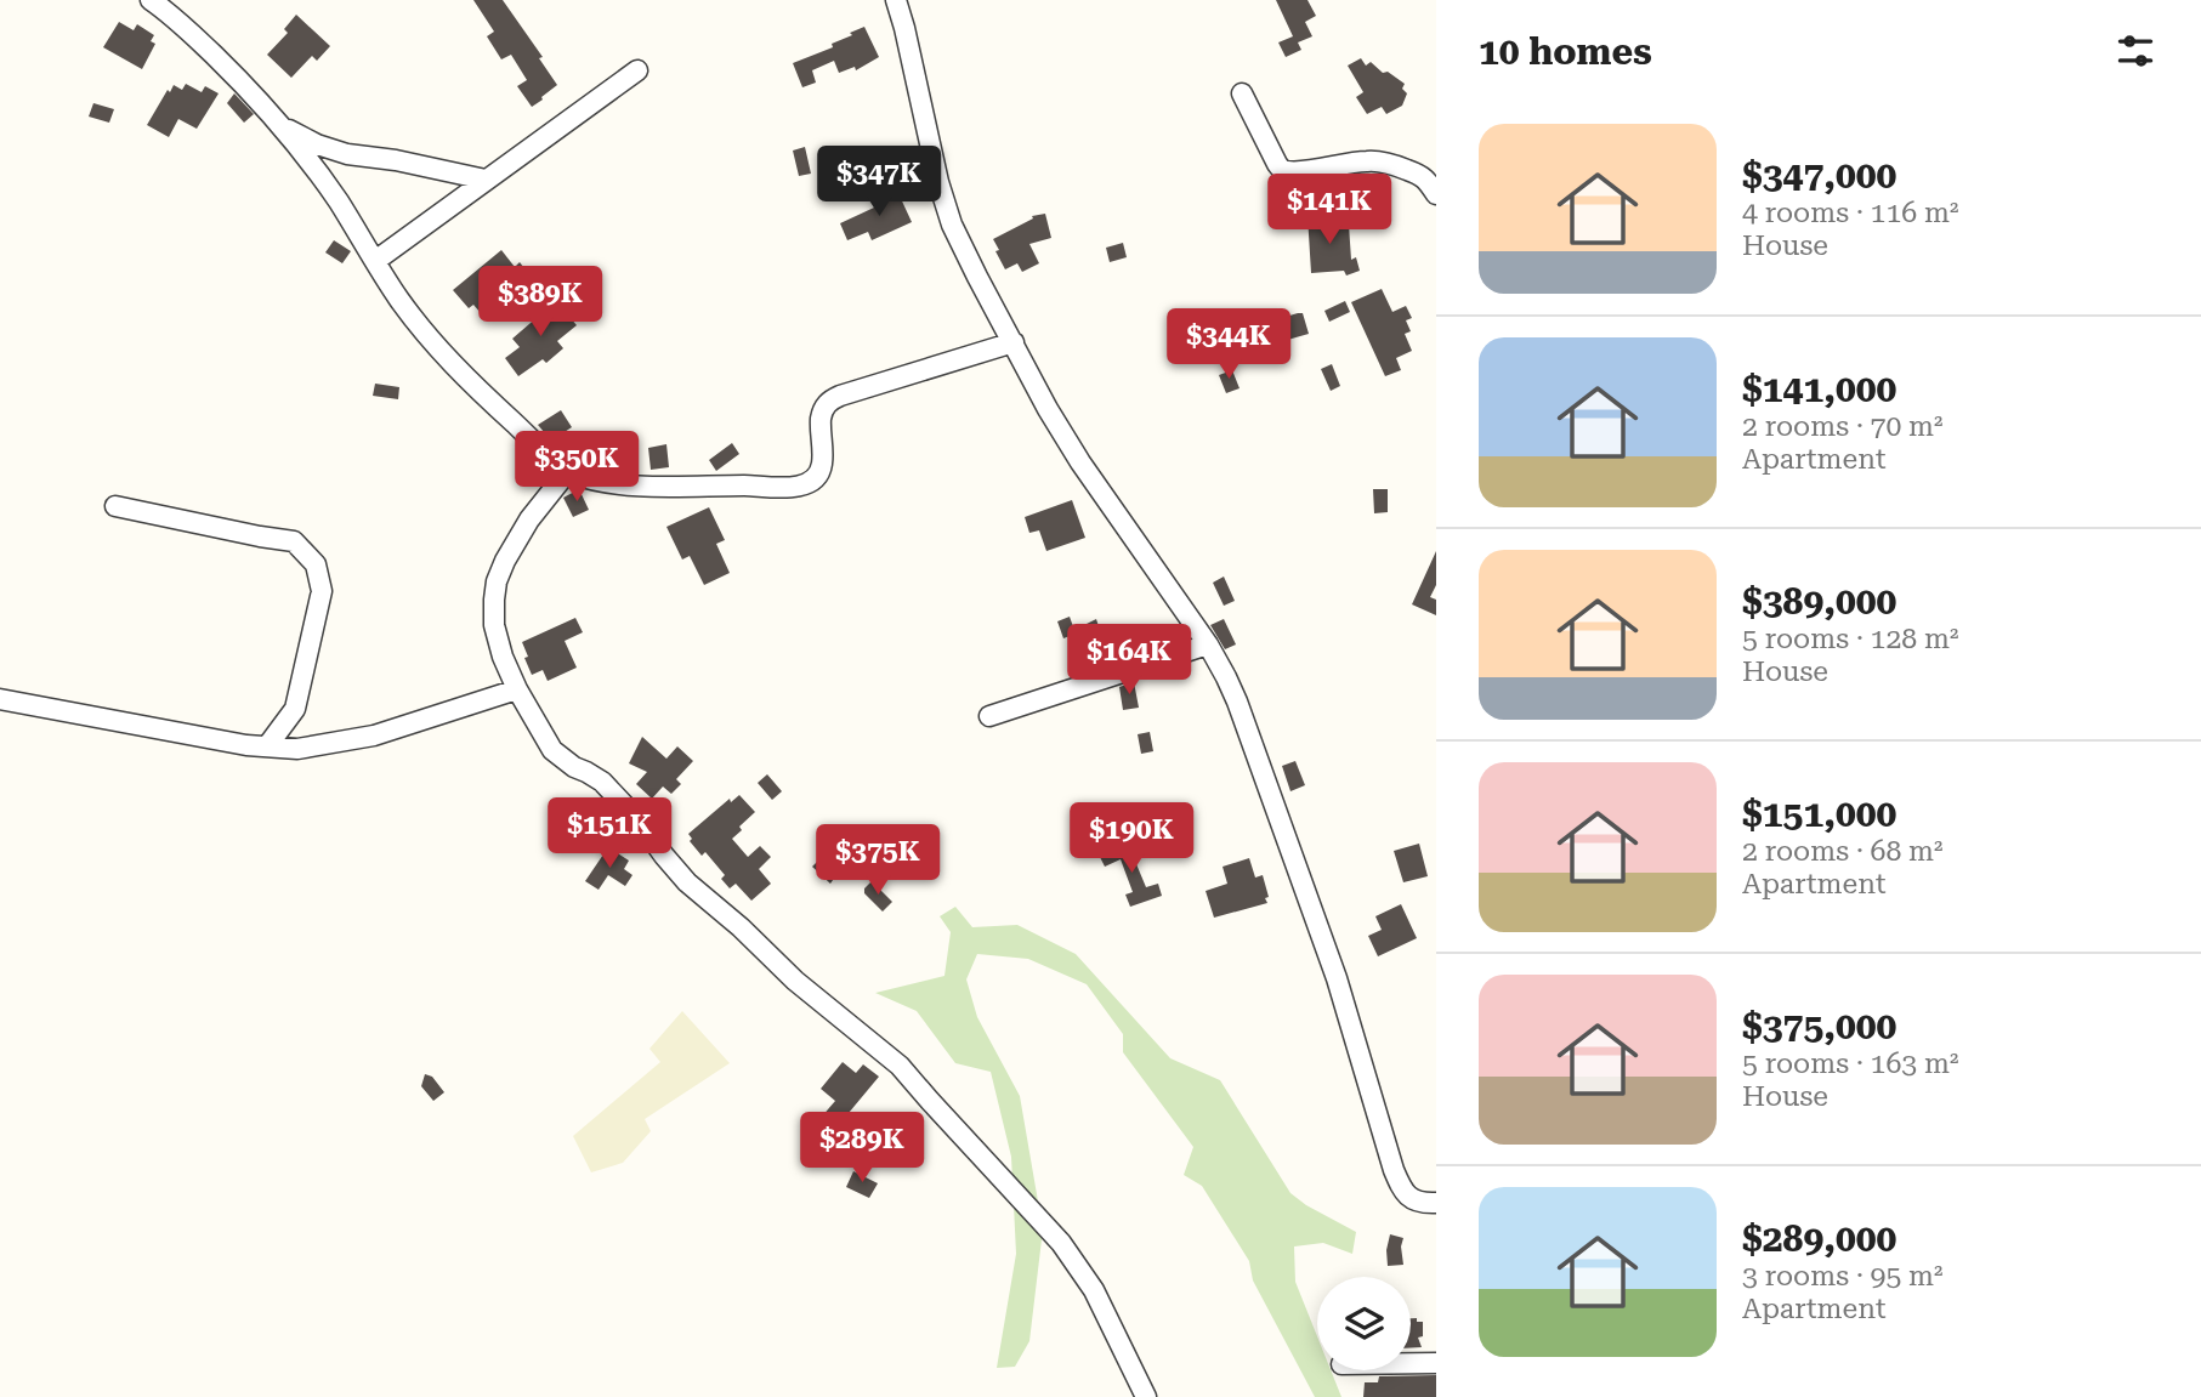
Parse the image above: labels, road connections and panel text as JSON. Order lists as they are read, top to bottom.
{
  "page": {
    "heading": "10 homes",
    "list": [
      {
        "name": "$347,000",
        "note": "4 rooms · 116 m² · House"
      },
      {
        "name": "$141,000",
        "note": "2 rooms · 70 m² · Apartment"
      },
      {
        "name": "$389,000",
        "note": "5 rooms · 128 m² · House"
      },
      {
        "name": "$151,000",
        "note": "2 rooms · 68 m² · Apartment"
      },
      {
        "name": "$375,000",
        "note": "5 rooms · 163 m² · House"
      },
      {
        "name": "$289,000",
        "note": "3 rooms · 95 m² · Apartment"
      }
    ],
    "price": [
      "$347K",
      "$141K",
      "$389K",
      "$344K",
      "$350K",
      "$164K",
      "$151K",
      "$190K",
      "$375K",
      "$289K"
    ]
  }
}
